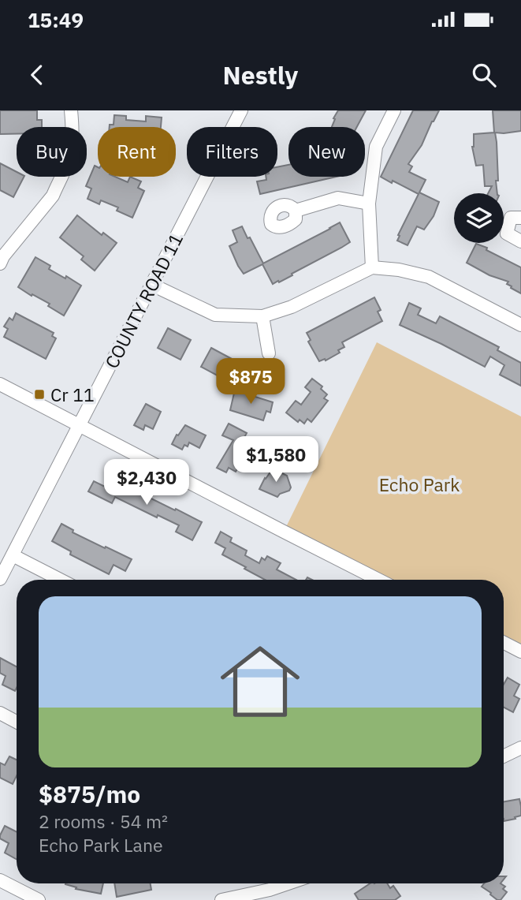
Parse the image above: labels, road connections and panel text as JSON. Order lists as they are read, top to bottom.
{
  "streets": {
    "street": ["COUNTY ROAD 11"]
  },
  "parks": ["Echo Park"],
  "places": {
    "transit": ["Cr 11"]
  },
  "page": {
    "status": "15:49",
    "header": "Nestly",
    "chip": [
      "Buy",
      "Rent",
      "Filters",
      "New"
    ],
    "price": ["$875", "$1,580", "$2,430"],
    "list": [
      {
        "name": "$875/mo",
        "note": "2 rooms · 54 m² · Echo Park Lane"
      }
    ]
  }
}
